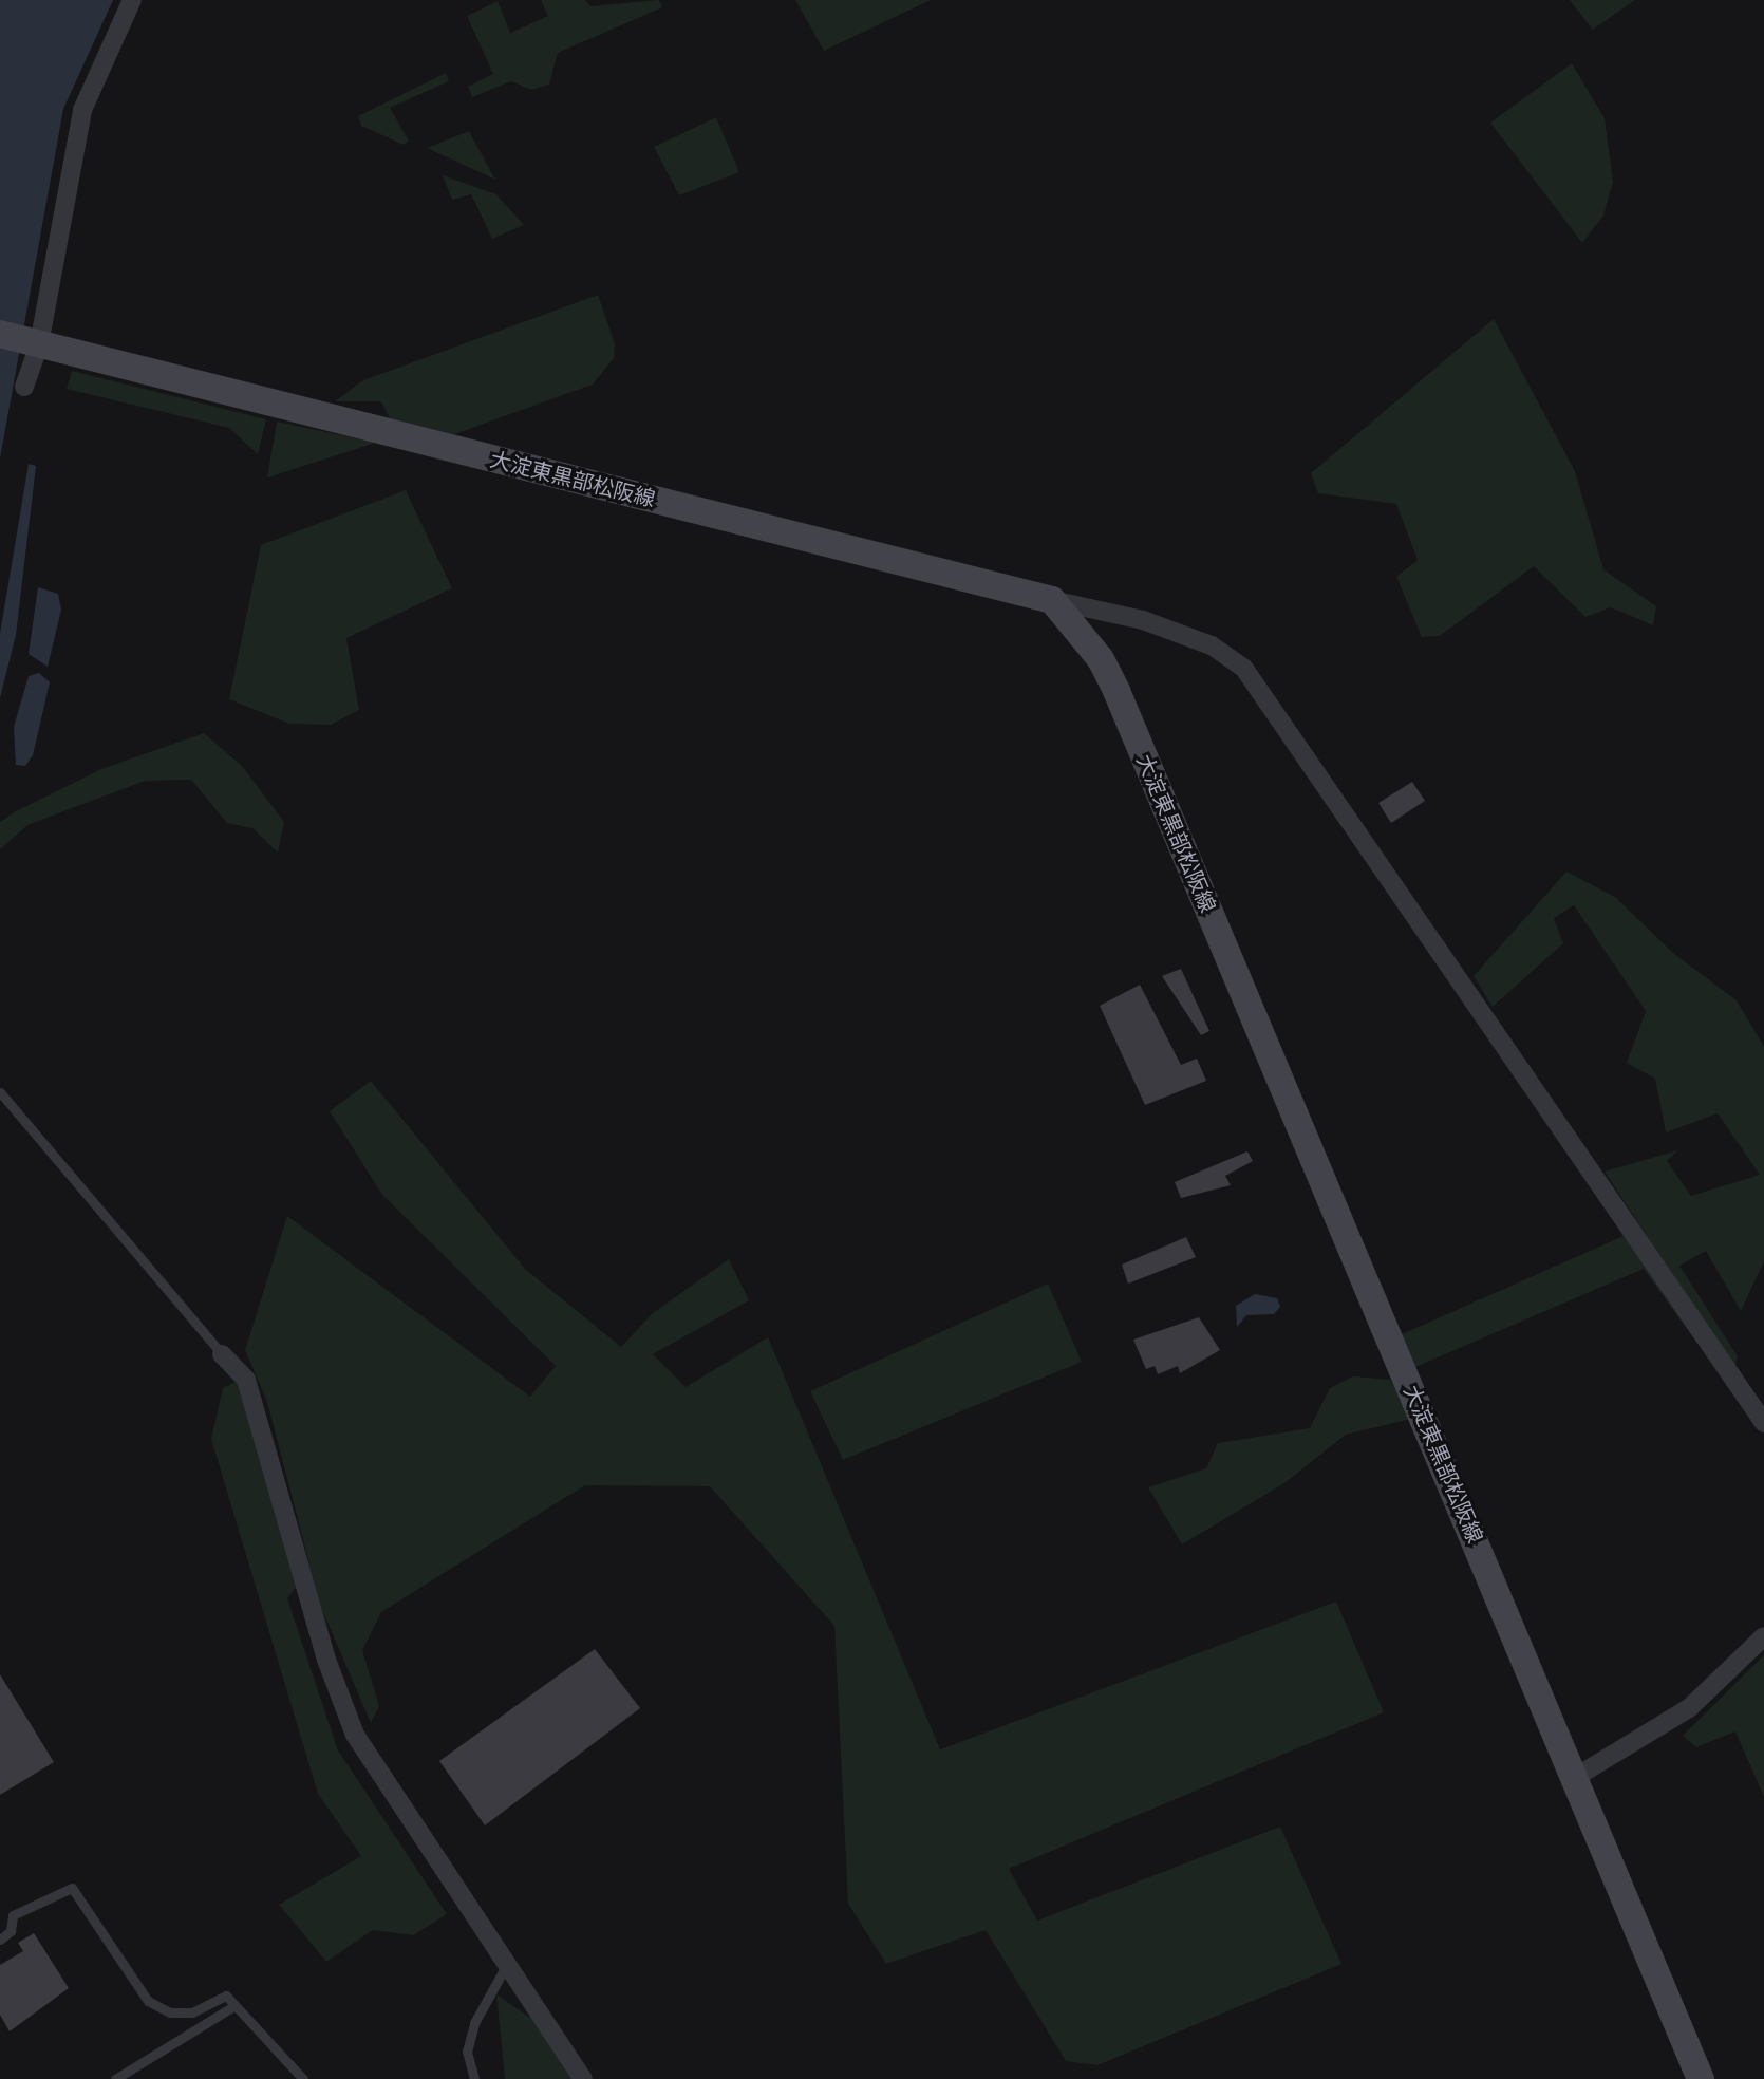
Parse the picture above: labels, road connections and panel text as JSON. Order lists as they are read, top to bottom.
{
  "streets": {
    "main road": ["大淀東黒部松阪線"]
  }
}
